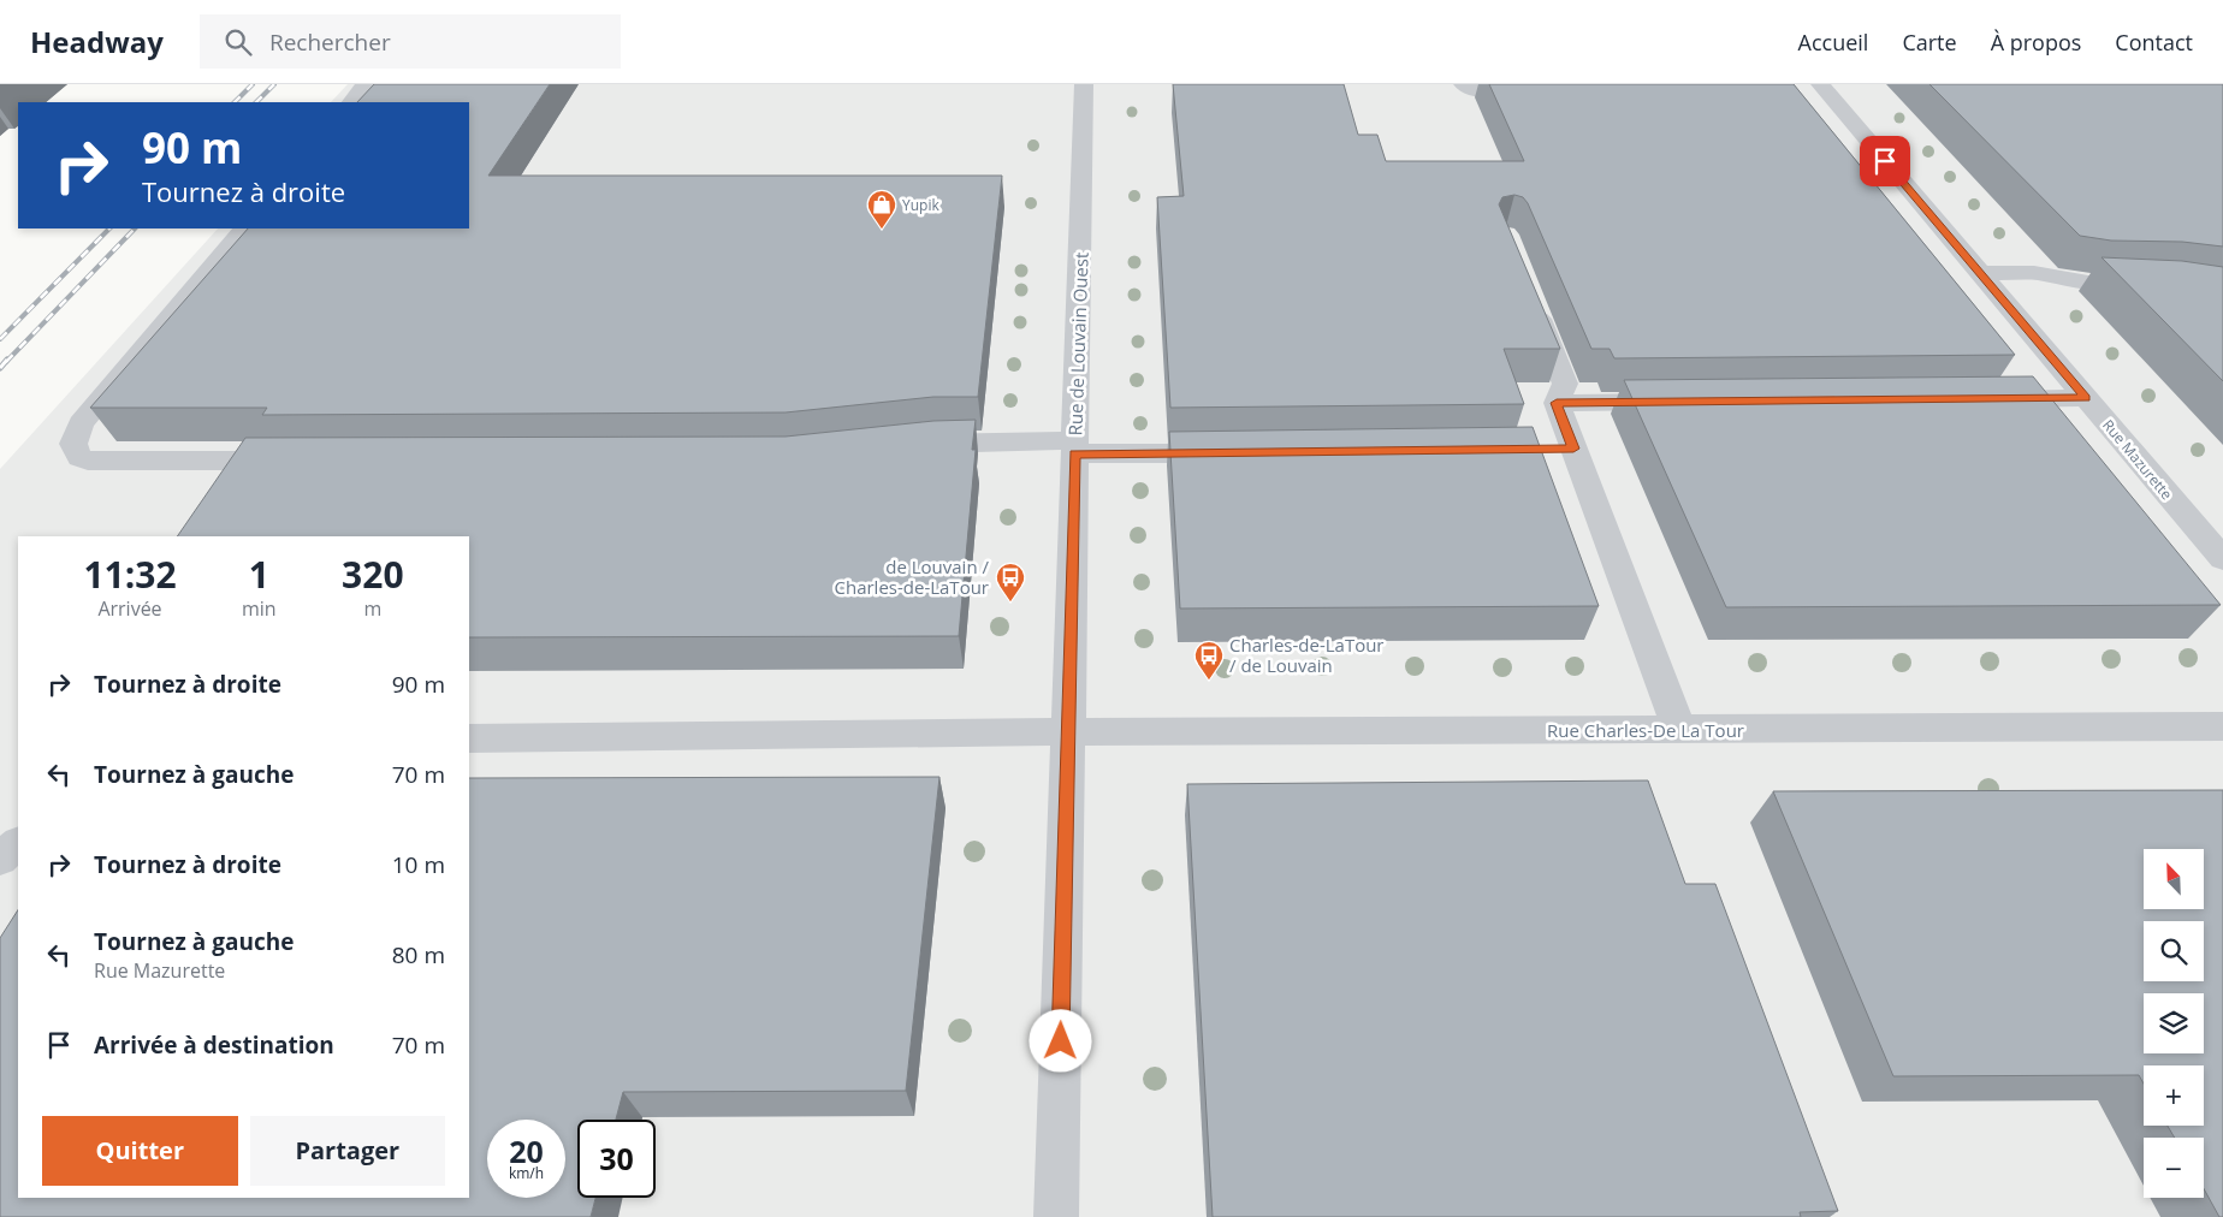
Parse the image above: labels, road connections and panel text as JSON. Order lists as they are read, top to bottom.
{
  "streets": {
    "street": ["Rue de Louvain Ouest", "Rue Mazurette", "Rue Charles-De La Tour"]
  },
  "crossings": [
    ["Rue de Louvain Ouest", "Rue Charles-De La Tour"]
  ],
  "places": {
    "shop": ["Yupik"],
    "bus stop": ["de Louvain / Charles-de-LaTour", "Charles-de-LaTour / de Louvain"]
  },
  "north": "top left",
  "page": {
    "header": "Headway",
    "search": "Rechercher",
    "nav": [
      "Accueil",
      "Carte",
      "À propos",
      "Contact"
    ],
    "turn": ["90 m", "Tournez à droite"],
    "eta": [
      "11:32",
      "Arrivée",
      "1",
      "min",
      "320",
      "m"
    ],
    "list": [
      {
        "name": "Tournez à droite",
        "value": "90 m"
      },
      {
        "name": "Tournez à gauche",
        "value": "70 m"
      },
      {
        "name": "Tournez à droite",
        "value": "10 m"
      },
      {
        "name": "Tournez à gauche",
        "note": "Rue Mazurette",
        "value": "80 m"
      },
      {
        "name": "Arrivée à destination",
        "value": "70 m"
      }
    ],
    "map_buttons": ["+", "−"],
    "buttons": ["Quitter", "Partager"],
    "speed": "20 km/h",
    "limit": "30"
  }
}
